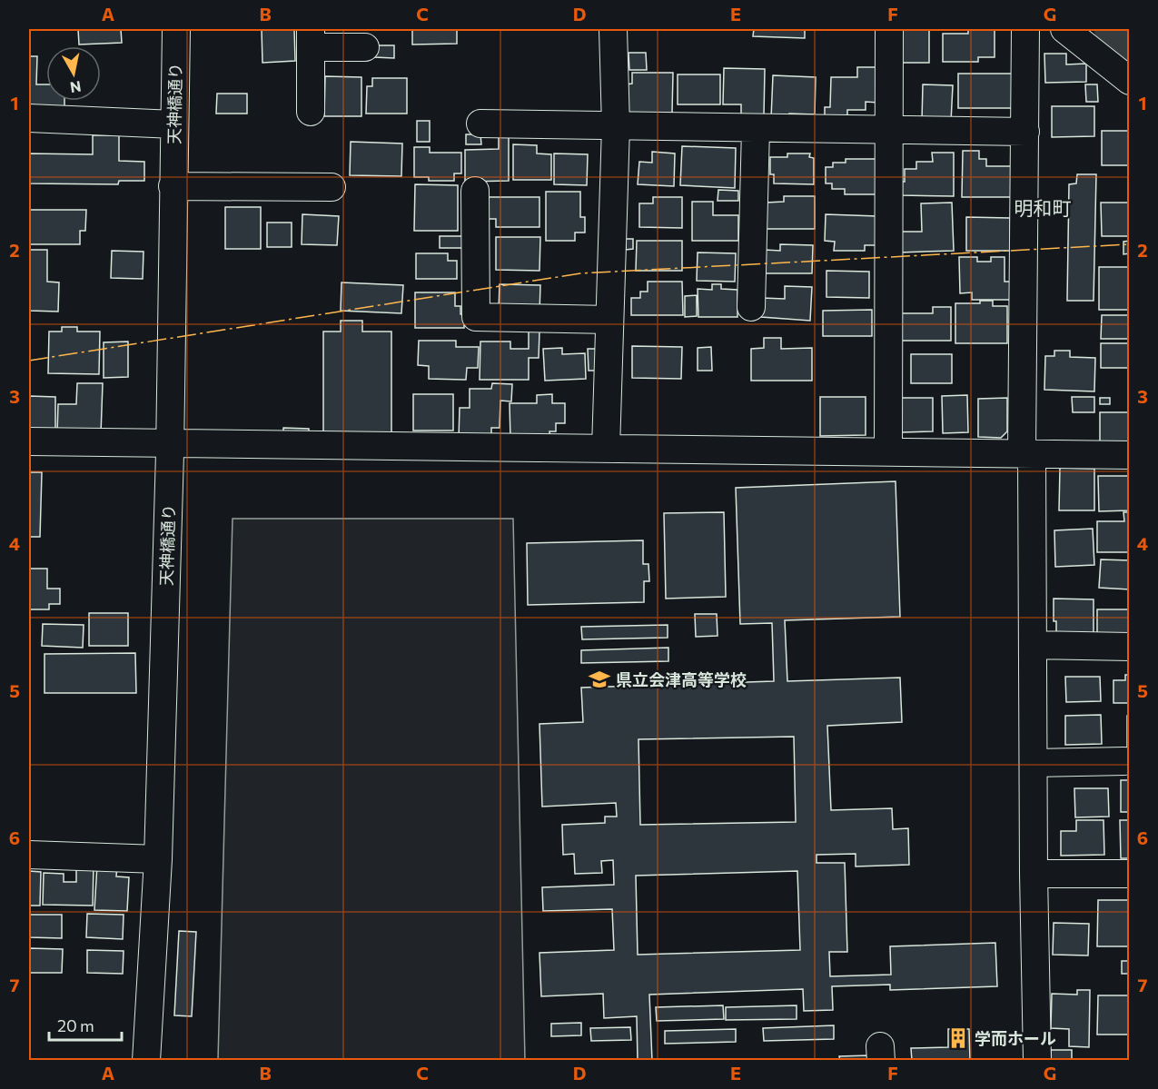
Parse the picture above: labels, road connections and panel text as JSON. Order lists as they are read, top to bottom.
{
  "streets": {
    "street": ["天神橋通り"]
  },
  "districts": ["明和町"],
  "places": {
    "school or university": ["県立会津高等学校"],
    "building": ["学而ホール"]
  },
  "scale_bar": "20 m",
  "north": "bottom",
  "grid": {
    "columns": [
      "A",
      "B",
      "C",
      "D",
      "E",
      "F",
      "G"
    ],
    "rows": [
      "1",
      "2",
      "3",
      "4",
      "5",
      "6",
      "7"
    ]
  }
}
